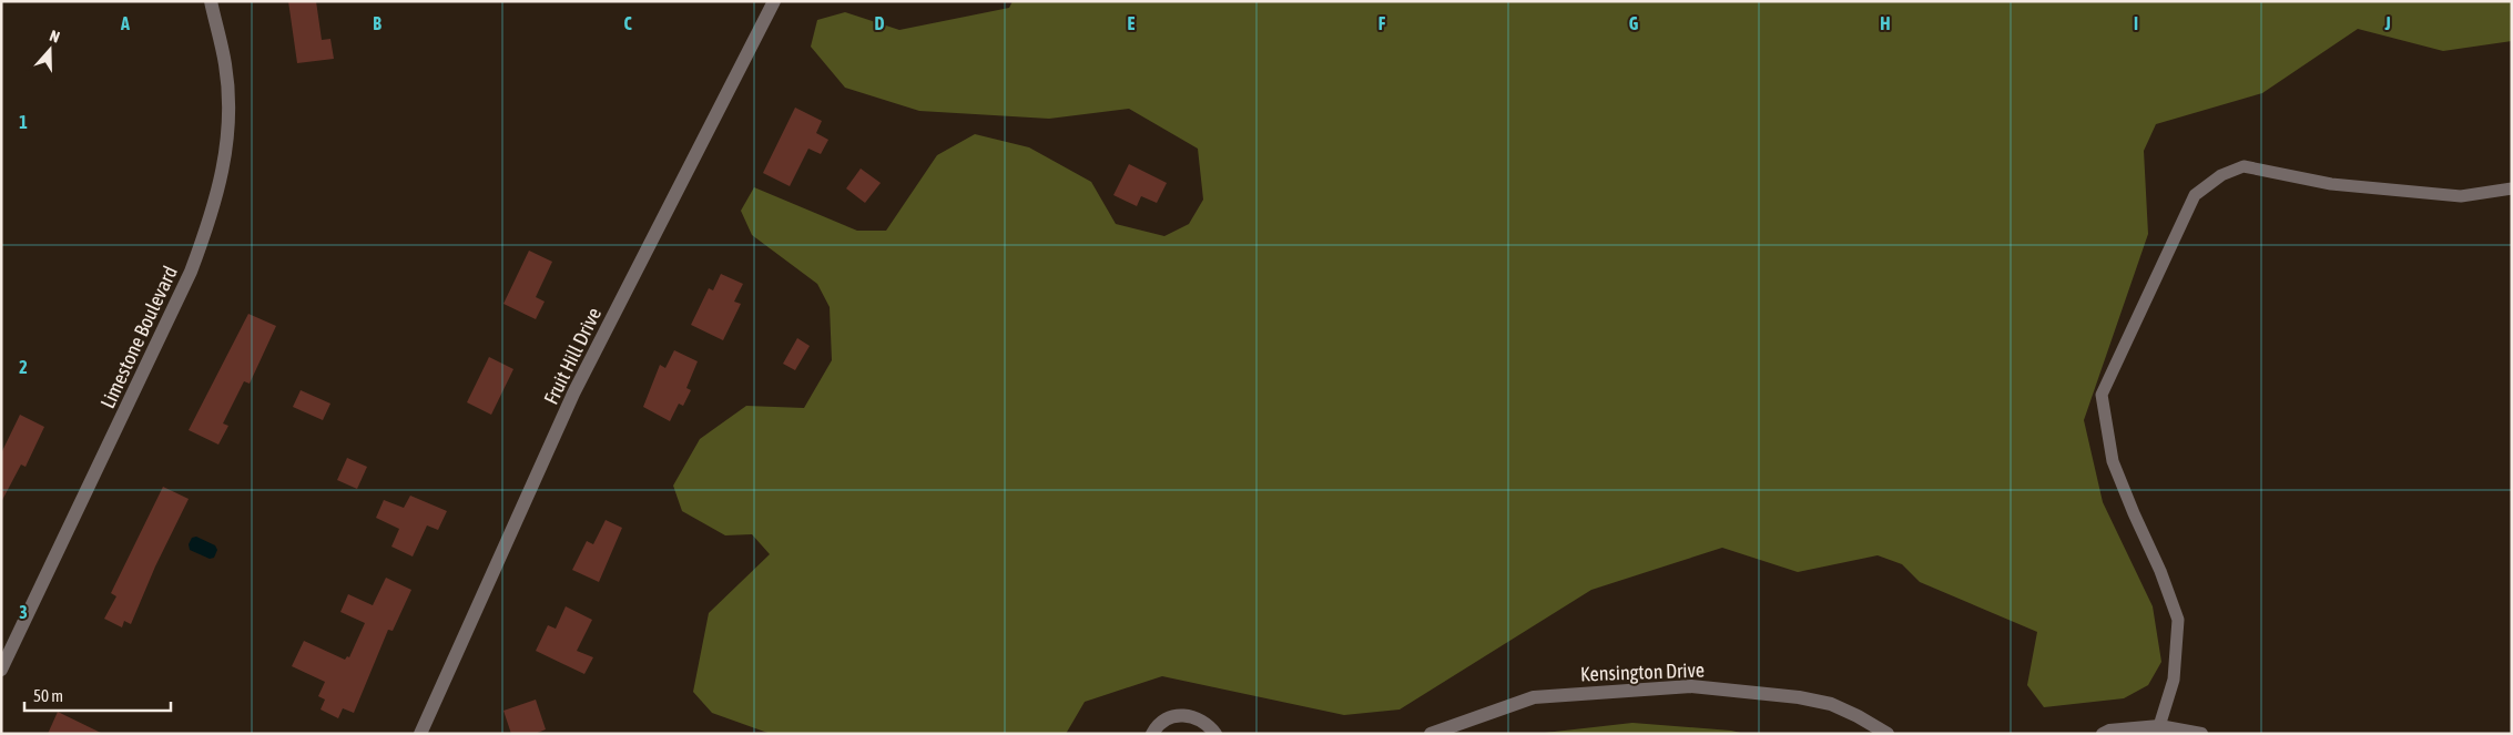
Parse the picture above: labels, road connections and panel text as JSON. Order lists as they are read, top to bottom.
{
  "streets": {
    "street": ["Limestone Boulevard", "Fruit Hill Drive", "Kensington Drive"]
  },
  "scale_bar": "50 m",
  "north": "top",
  "grid": {
    "columns": [
      "A",
      "B",
      "C",
      "D",
      "E",
      "F",
      "G",
      "H",
      "I",
      "J"
    ],
    "rows": ["1", "2", "3"]
  }
}
